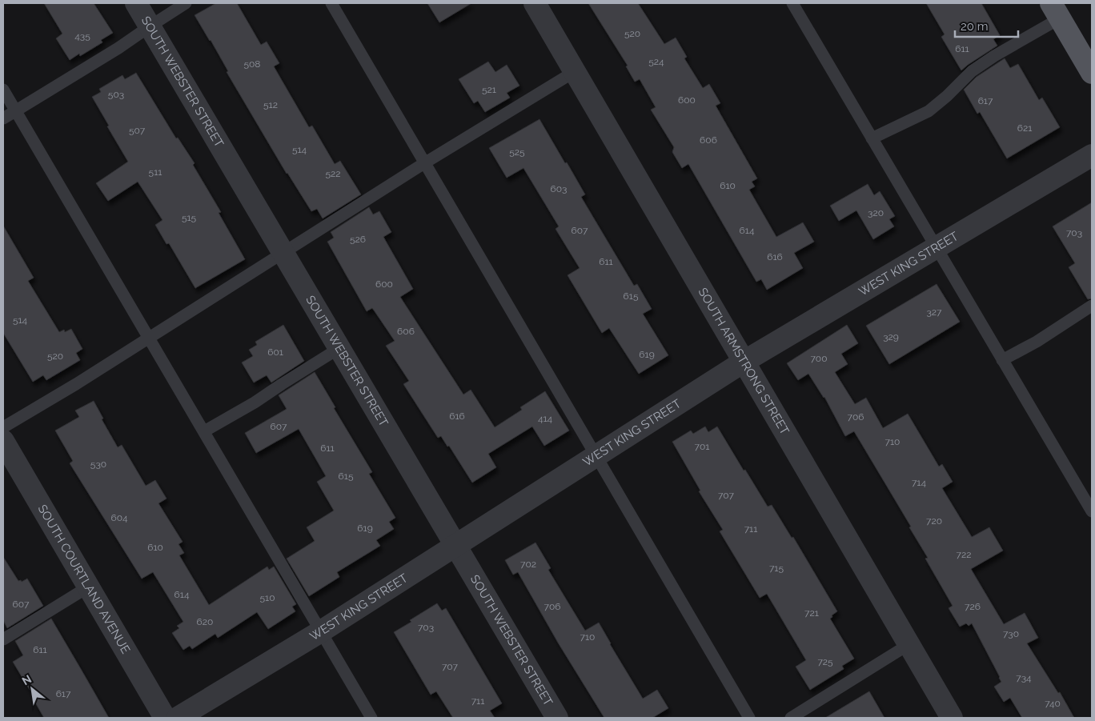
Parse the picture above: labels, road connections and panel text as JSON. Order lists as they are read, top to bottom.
{
  "streets": {
    "street": [
      "SOUTH WEBSTER STREET",
      "WEST KING STREET",
      "SOUTH ARMSTRONG STREET",
      "SOUTH COURTLAND AVENUE"
    ]
  },
  "crossings": [
    ["SOUTH WEBSTER STREET", "WEST KING STREET"],
    ["WEST KING STREET", "SOUTH ARMSTRONG STREET"]
  ],
  "house_numbers": [
    "520",
    "435",
    "611",
    "524",
    "508",
    "521",
    "503",
    "600",
    "617",
    "512",
    "621",
    "507",
    "606",
    "514",
    "525",
    "511",
    "522",
    "610",
    "603",
    "320",
    "515",
    "607",
    "614",
    "703",
    "526",
    "616",
    "611",
    "600",
    "615",
    "327",
    "514",
    "606",
    "329",
    "601",
    "619",
    "520",
    "700",
    "616",
    "706",
    "414",
    "607",
    "710",
    "701",
    "611",
    "530",
    "615",
    "714",
    "707",
    "604",
    "720",
    "619",
    "711",
    "610",
    "722",
    "702",
    "715",
    "614",
    "510",
    "607",
    "706",
    "726",
    "721",
    "620",
    "703",
    "730",
    "710",
    "611",
    "725",
    "707",
    "734",
    "617",
    "711",
    "740"
  ],
  "scale_bar": "20 m",
  "north": "top left"
}
